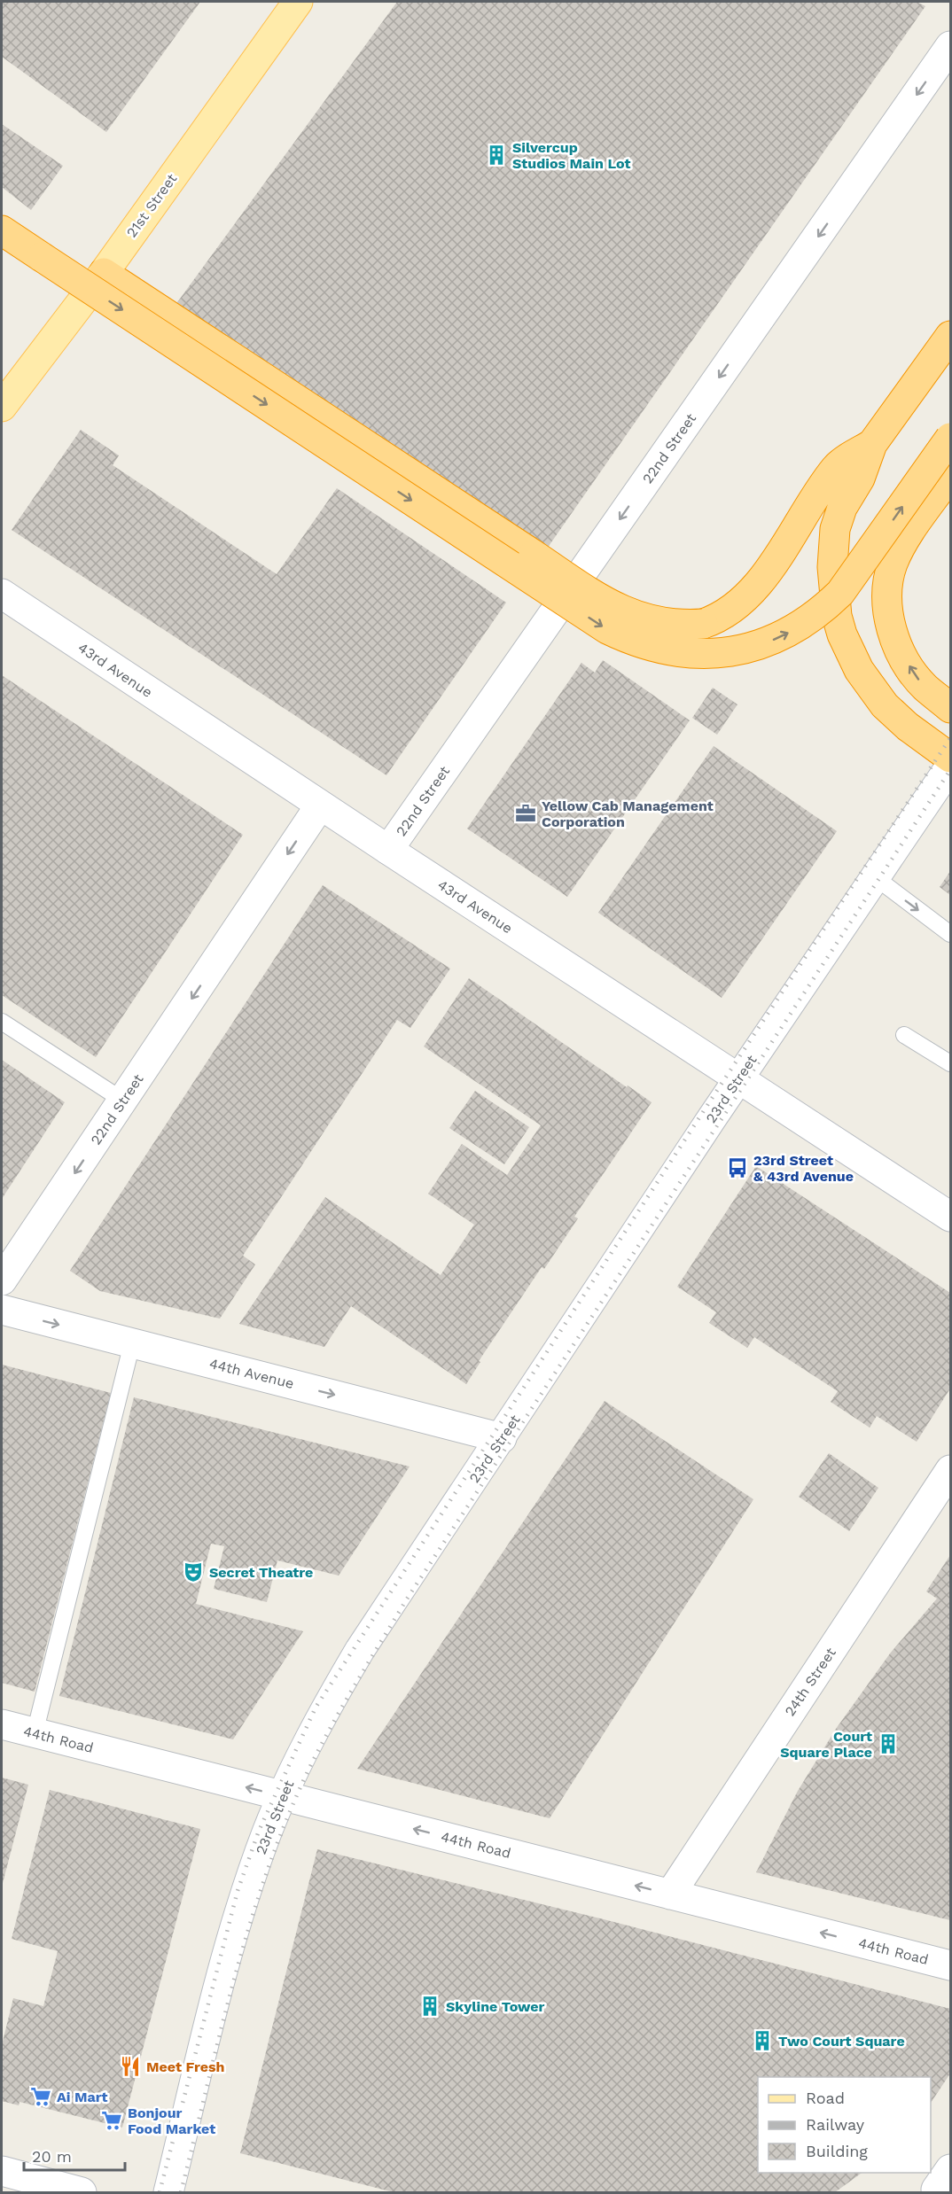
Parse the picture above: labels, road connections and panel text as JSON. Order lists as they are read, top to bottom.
{
  "streets": {
    "main road": ["21st Street"],
    "street": [
      "22nd Street",
      "43rd Avenue",
      "23rd Street",
      "44th Avenue",
      "24th Street",
      "44th Road"
    ]
  },
  "crossings": [
    ["22nd Street", "43rd Avenue"],
    ["43rd Avenue", "23rd Street"],
    ["23rd Street", "44th Avenue"],
    ["23rd Street", "44th Road"],
    ["24th Street", "44th Road"]
  ],
  "one_way": ["22nd Street", "44th Avenue", "44th Road"],
  "places": {
    "building": [
      "Silvercup Studios Main Lot",
      "Court Square Place",
      "Skyline Tower",
      "Two Court Square"
    ],
    "office": ["Yellow Cab Management Corporation"],
    "bus stop": ["23rd Street & 43rd Avenue"],
    "theatre": ["Secret Theatre"],
    "restaurant": ["Meet Fresh"],
    "supermarket": ["Ai Mart", "Bonjour Food Market"]
  },
  "legend": ["Road", "Railway", "Building"],
  "scale_bar": "20 m"
}
